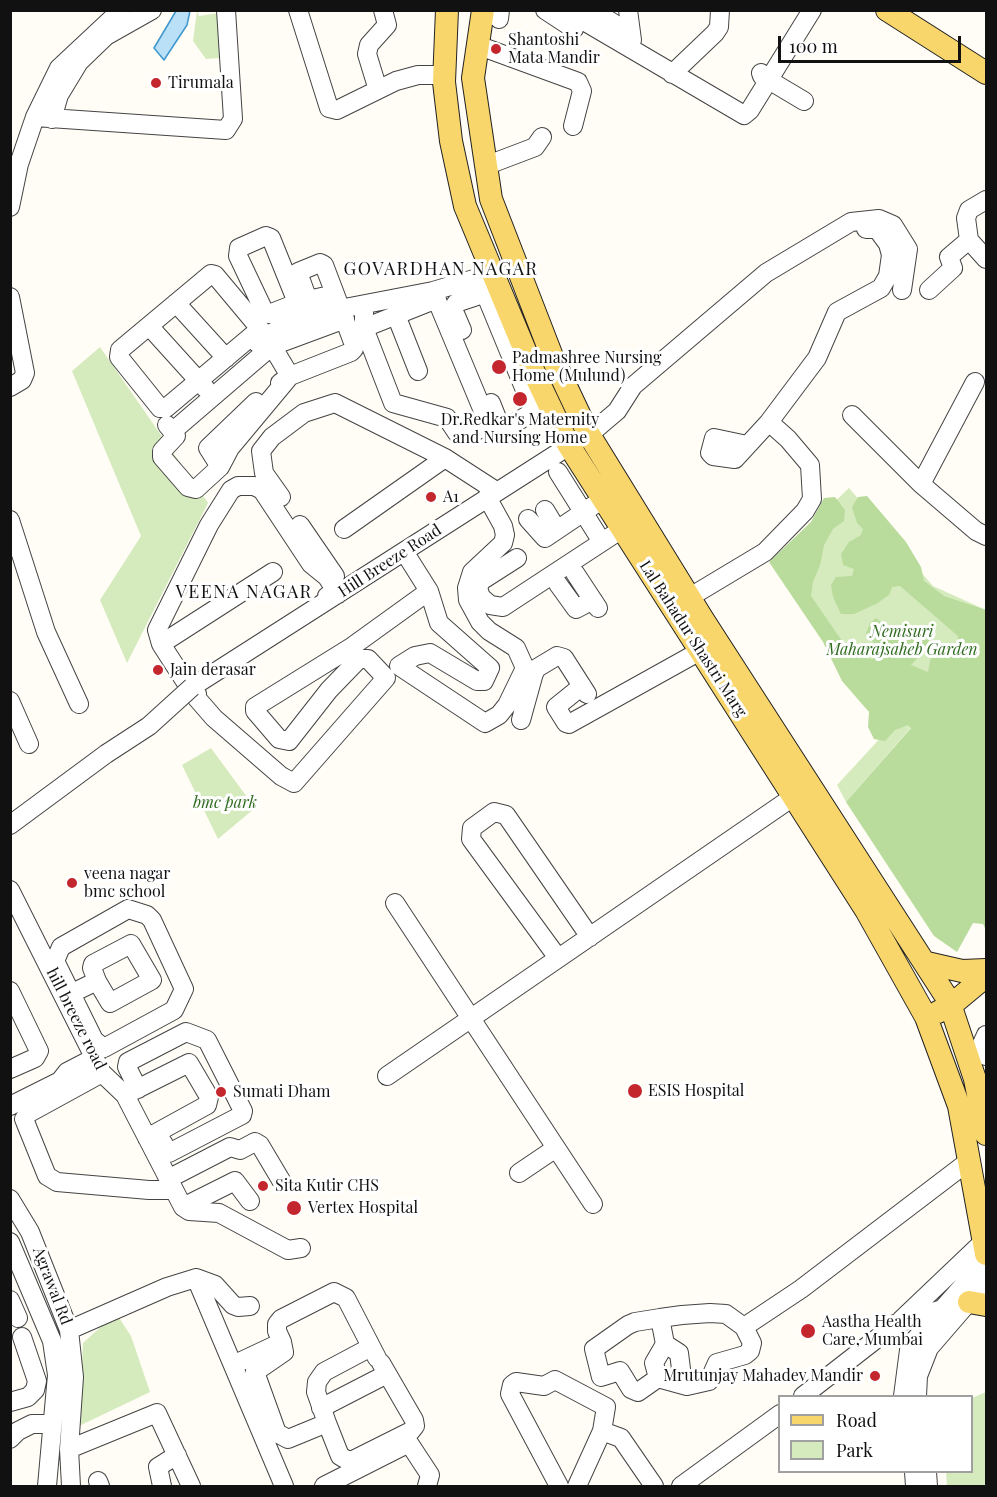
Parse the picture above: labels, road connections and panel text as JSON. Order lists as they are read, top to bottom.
{
  "streets": {
    "main road": ["Lal Bahadur Shastri Marg"],
    "street": ["Hill Breeze Road", "hill breeze road", "Agrawal Rd"]
  },
  "crossings": [
    ["Hill Breeze Road", "Lal Bahadur Shastri Marg"]
  ],
  "districts": ["GOVARDHAN NAGAR", "VEENA NAGAR"],
  "parks": ["Nemisuri Maharajsaheb Garden", "bmc park"],
  "places": [
    "Shantoshi Mata Mandir",
    "Tirumala",
    "Padmashree Nursing Home (Mulund)",
    "Dr.Redkar's Maternity and Nursing Home",
    "A1",
    "Jain derasar",
    "veena nagar bmc school",
    "ESIS Hospital",
    "Sumati Dham",
    "Sita Kutir CHS",
    "Vertex Hospital",
    "Aastha Health Care, Mumbai",
    "Mrutunjay Mahadev Mandir"
  ],
  "legend": ["Road", "Park"],
  "scale_bar": "100 m"
}
